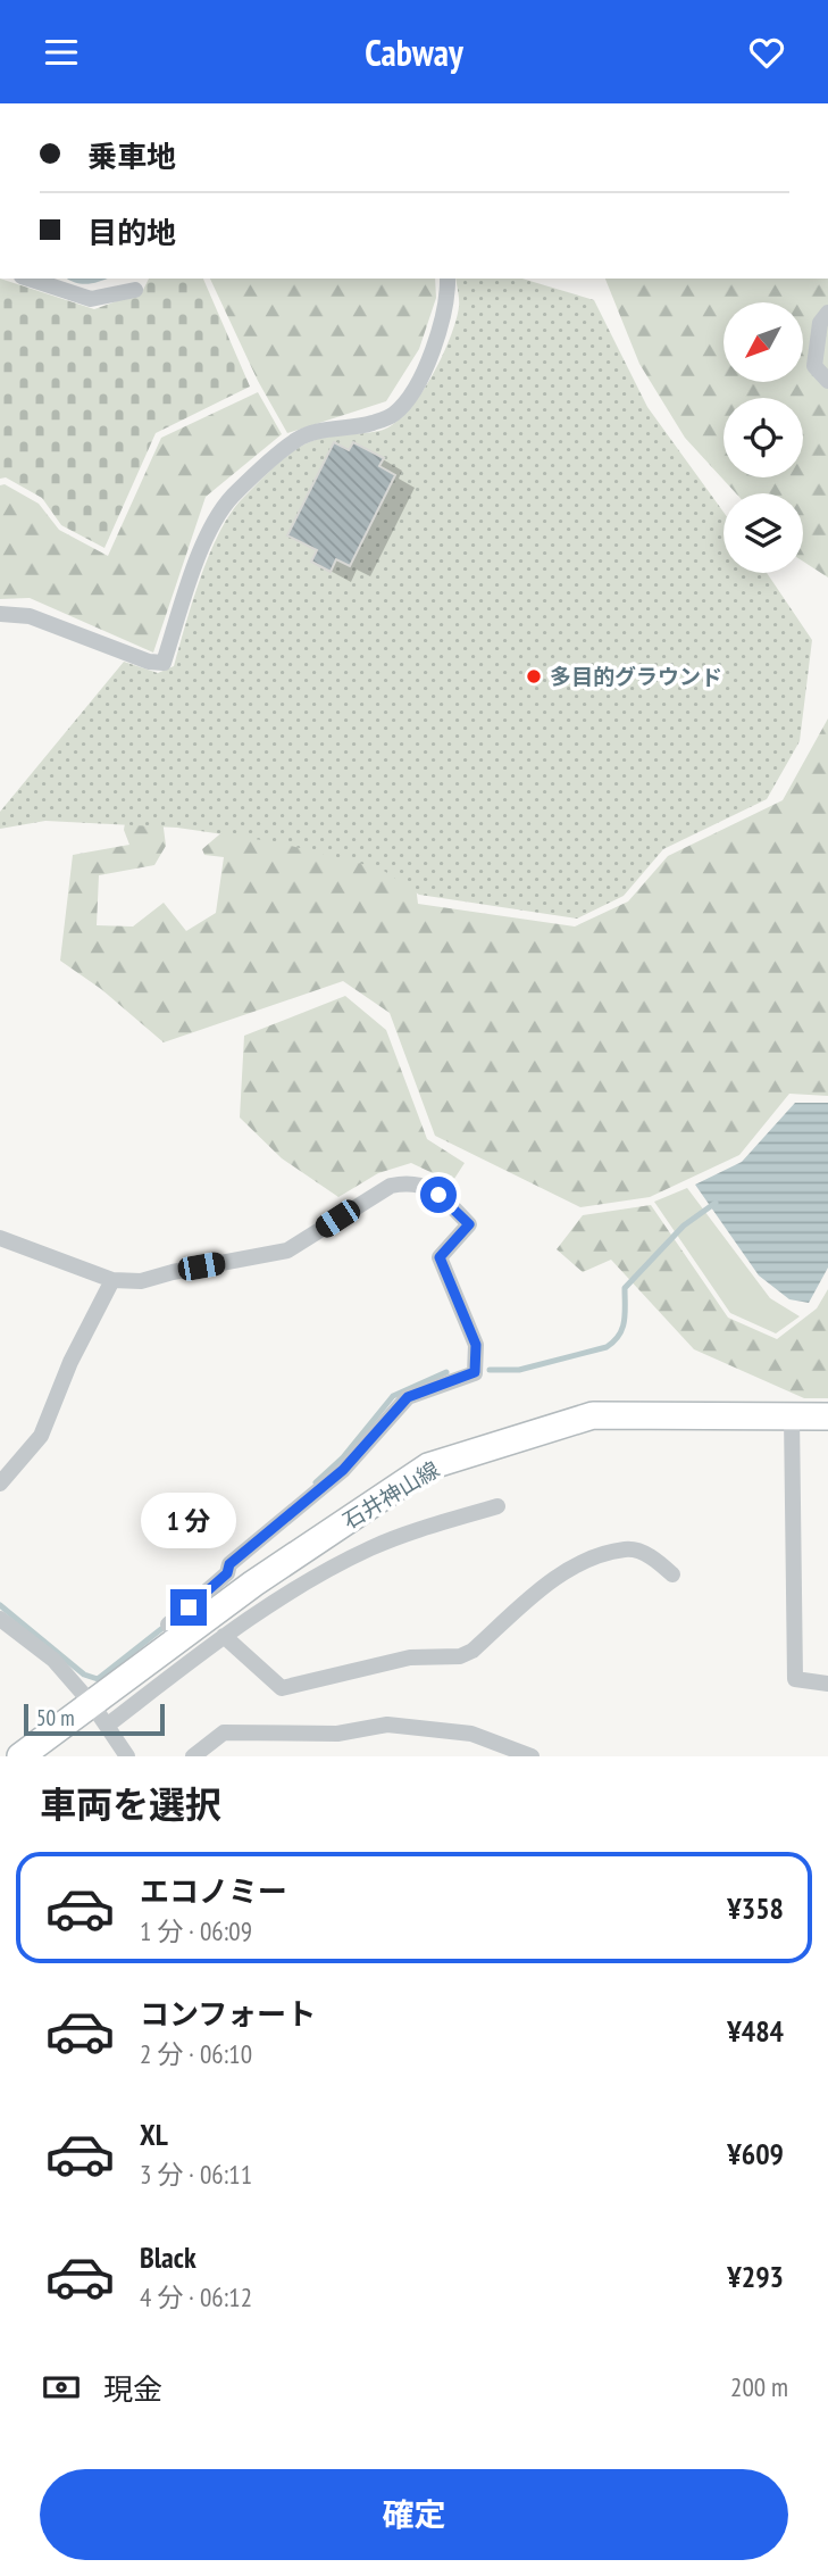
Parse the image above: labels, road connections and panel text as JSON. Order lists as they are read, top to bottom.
{
  "streets": {
    "main road": ["石井神山線"]
  },
  "places": ["多目的グラウンド"],
  "scale_bar": "50 m",
  "north": "bottom left",
  "page": {
    "header": "Cabway",
    "banner": ["乗車地", "目的地"],
    "bubble": "1 分",
    "scale": "50 m",
    "heading": "車両を選択",
    "list": [
      {
        "name": "エコノミー",
        "note": "1 分 · 06:09",
        "value": "¥358"
      },
      {
        "name": "コンフォート",
        "note": "2 分 · 06:10",
        "value": "¥484"
      },
      {
        "name": "XL",
        "note": "3 分 · 06:11",
        "value": "¥609"
      },
      {
        "name": "Black",
        "note": "4 分 · 06:12",
        "value": "¥293"
      }
    ],
    "pay": ["現金", "200 m"],
    "buttons": "確定"
  }
}
